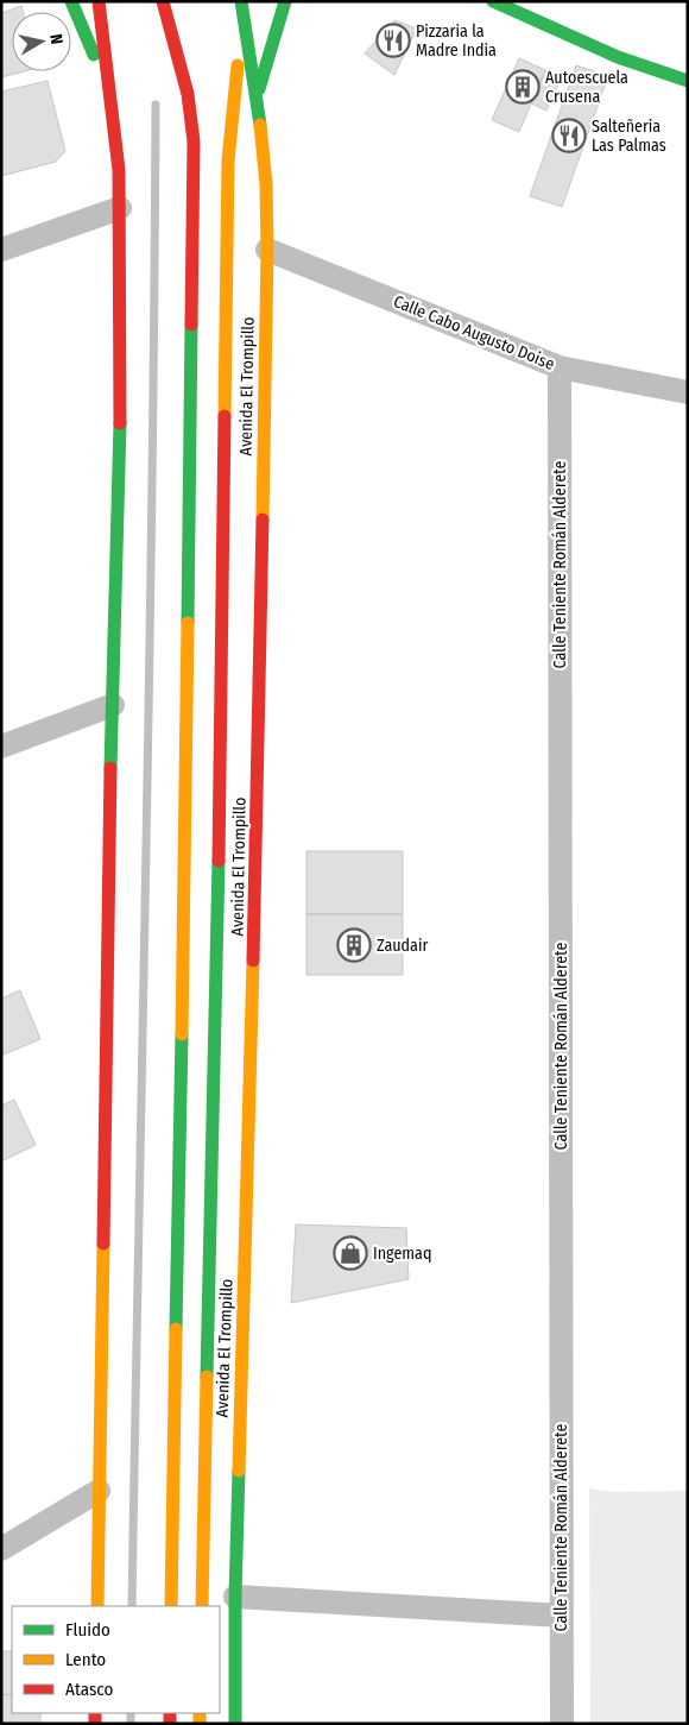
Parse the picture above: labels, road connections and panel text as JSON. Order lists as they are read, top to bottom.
{
  "streets": {
    "main road": ["Avenida El Trompillo"],
    "street": ["Calle Cabo Augusto Doise", "Calle Teniente Román Alderete"]
  },
  "crossings": [
    ["Calle Cabo Augusto Doise", "Avenida El Trompillo"],
    ["Calle Cabo Augusto Doise", "Calle Teniente Román Alderete"]
  ],
  "places": {
    "restaurant": ["Pizzaria la Madre India", "Salteñeria Las Palmas"],
    "building": ["Autoescuela Crusena", "Zaudair"],
    "shop": ["Ingemaq"]
  },
  "legend": ["Fluido", "Lento", "Atasco"],
  "north": "right"
}
